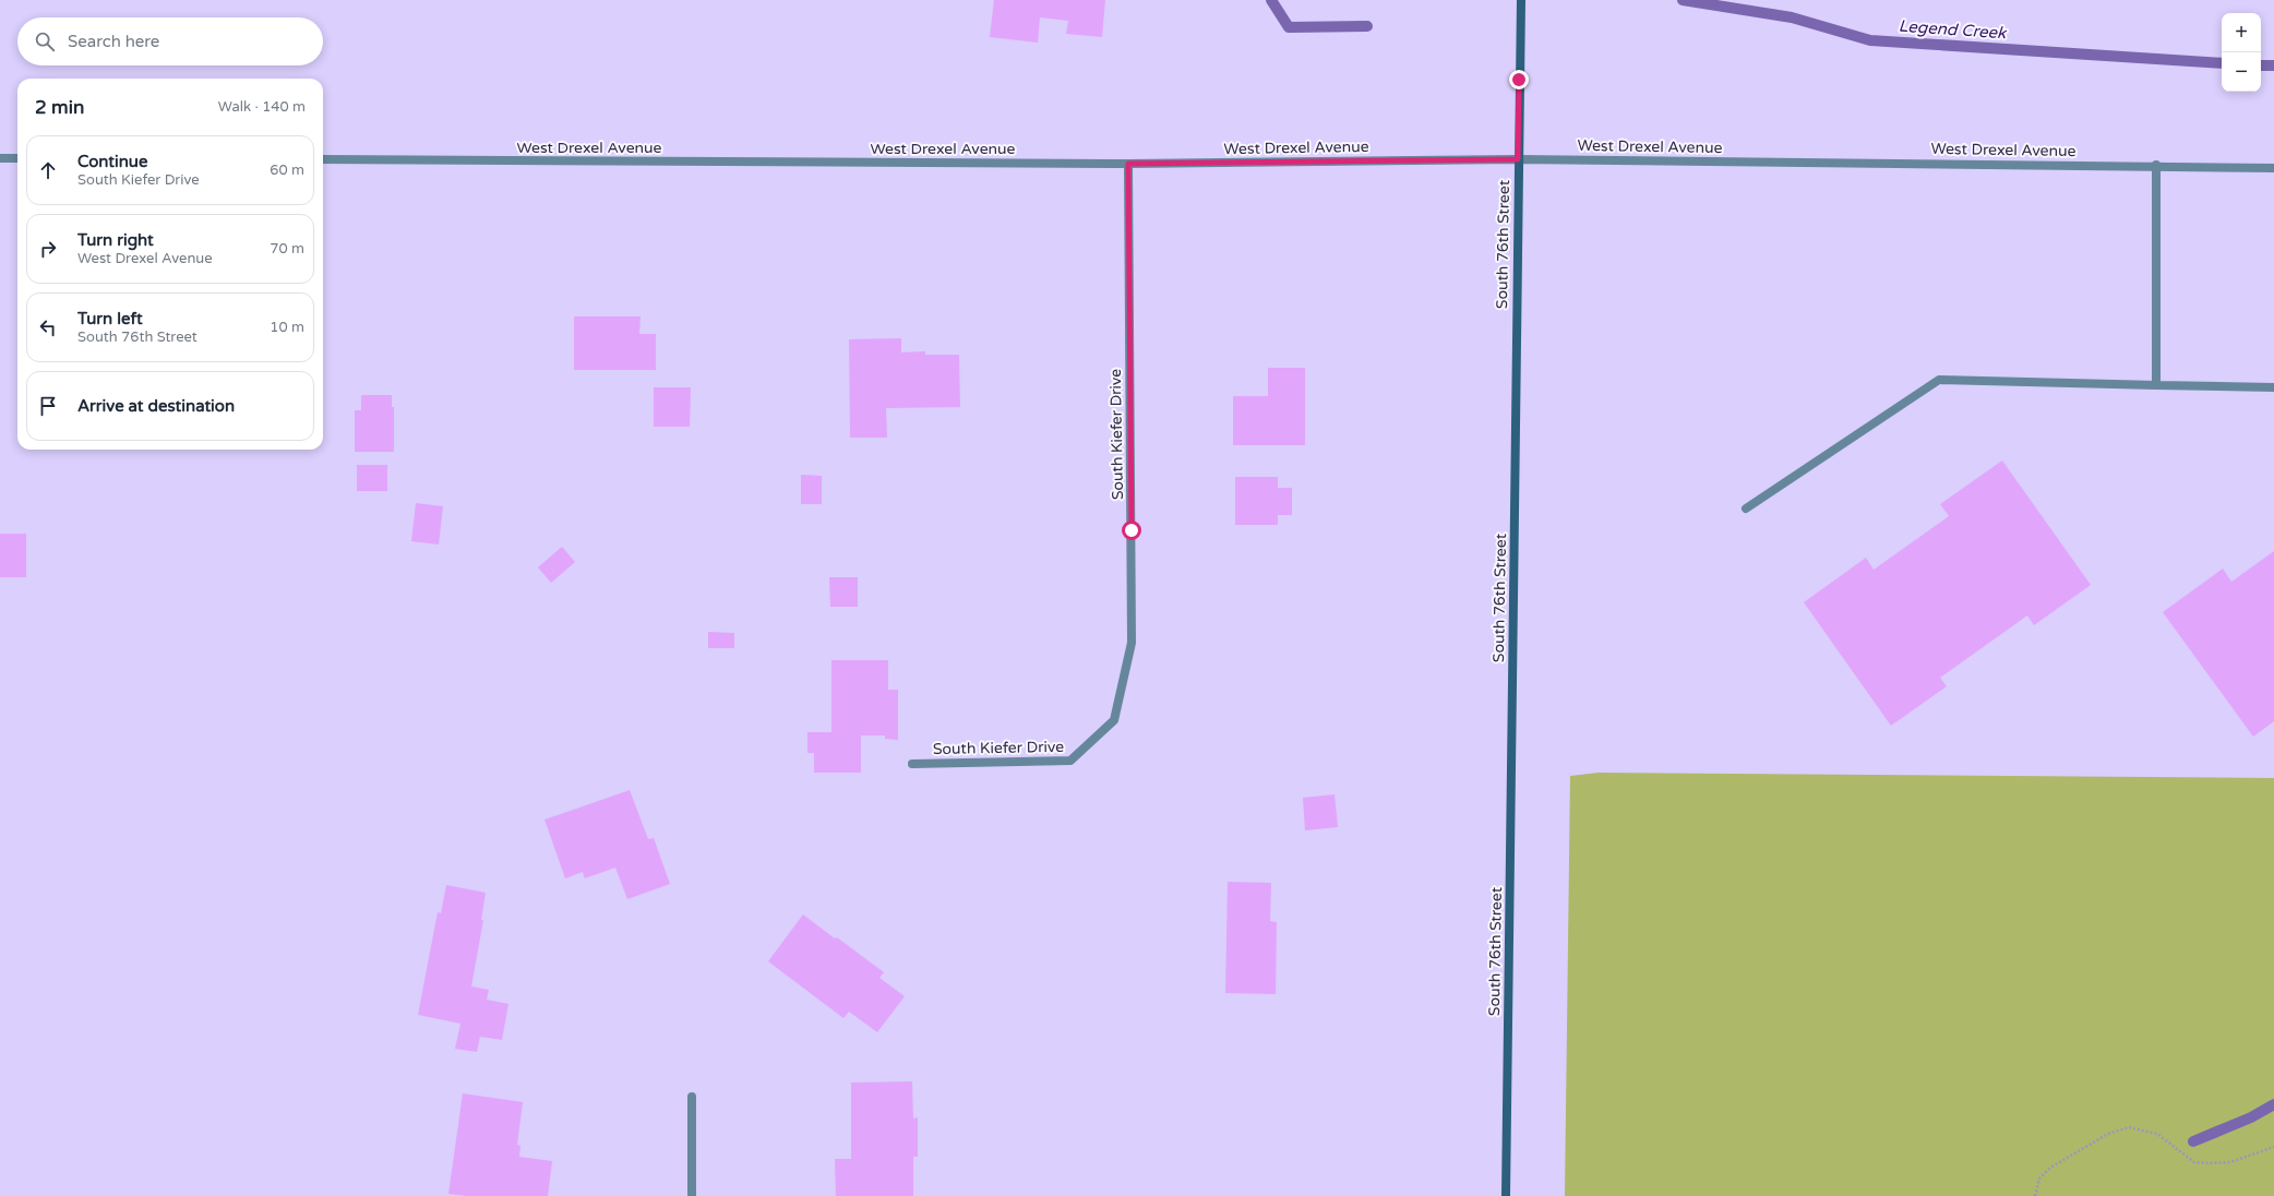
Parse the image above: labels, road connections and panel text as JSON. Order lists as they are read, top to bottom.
{
  "streets": {
    "main road": ["South 76th Street"],
    "street": ["West Drexel Avenue", "South Kiefer Drive"]
  },
  "crossings": [
    ["West Drexel Avenue", "South 76th Street"],
    ["West Drexel Avenue", "South Kiefer Drive"]
  ],
  "water": ["Legend Creek"],
  "page": {
    "map_buttons": ["+", "−"],
    "search": "Search here",
    "heading": ["2 min", "Walk · 140 m"],
    "list": [
      ["Continue", "South Kiefer Drive", "60 m"],
      ["Turn right", "West Drexel Avenue", "70 m"],
      ["Turn left", "South 76th Street", "10 m"],
      "Arrive at destination"
    ]
  }
}
